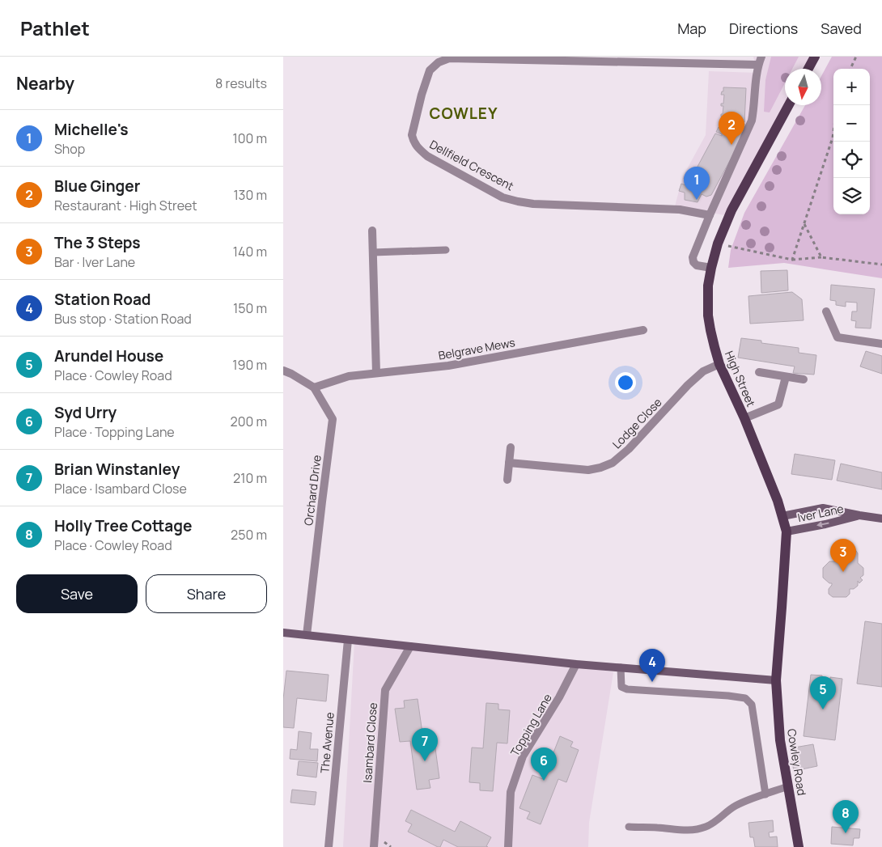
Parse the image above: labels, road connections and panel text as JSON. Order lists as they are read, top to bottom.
{
  "streets": {
    "main road": ["High Street", "Cowley Road"],
    "street": [
      "Dellfield Crescent",
      "Belgrave Mews",
      "Lodge Close",
      "Orchard Drive",
      "Iver Lane",
      "Topping Lane",
      "The Avenue",
      "Isambard Close"
    ]
  },
  "crossings": [
    ["Belgrave Mews", "Orchard Drive"],
    ["High Street", "Lodge Close"],
    ["High Street", "Iver Lane"],
    ["High Street", "Cowley Road"]
  ],
  "districts": ["COWLEY"],
  "north": "bottom",
  "page": {
    "header": "Pathlet",
    "nav": ["Map", "Directions", "Saved"],
    "heading": ["Nearby", "8 results"],
    "map_buttons": ["+", "−"],
    "list": [
      {
        "mark": "1",
        "name": "Michelle's",
        "note": "Shop",
        "value": "100 m"
      },
      {
        "mark": "2",
        "name": "Blue Ginger",
        "note": "Restaurant · High Street",
        "value": "130 m"
      },
      {
        "mark": "3",
        "name": "The 3 Steps",
        "note": "Bar · Iver Lane",
        "value": "140 m"
      },
      {
        "mark": "4",
        "name": "Station Road",
        "note": "Bus stop · Station Road",
        "value": "150 m"
      },
      {
        "mark": "5",
        "name": "Arundel House",
        "note": "Place · Cowley Road",
        "value": "190 m"
      },
      {
        "mark": "6",
        "name": "Syd Urry",
        "note": "Place · Topping Lane",
        "value": "200 m"
      },
      {
        "mark": "7",
        "name": "Brian Winstanley",
        "note": "Place · Isambard Close",
        "value": "210 m"
      },
      {
        "mark": "8",
        "name": "Holly Tree Cottage",
        "note": "Place · Cowley Road",
        "value": "250 m"
      }
    ],
    "pins": [
      "2",
      "1",
      "3",
      "4",
      "5",
      "7",
      "6",
      "8"
    ],
    "buttons": ["Save", "Share"]
  }
}
